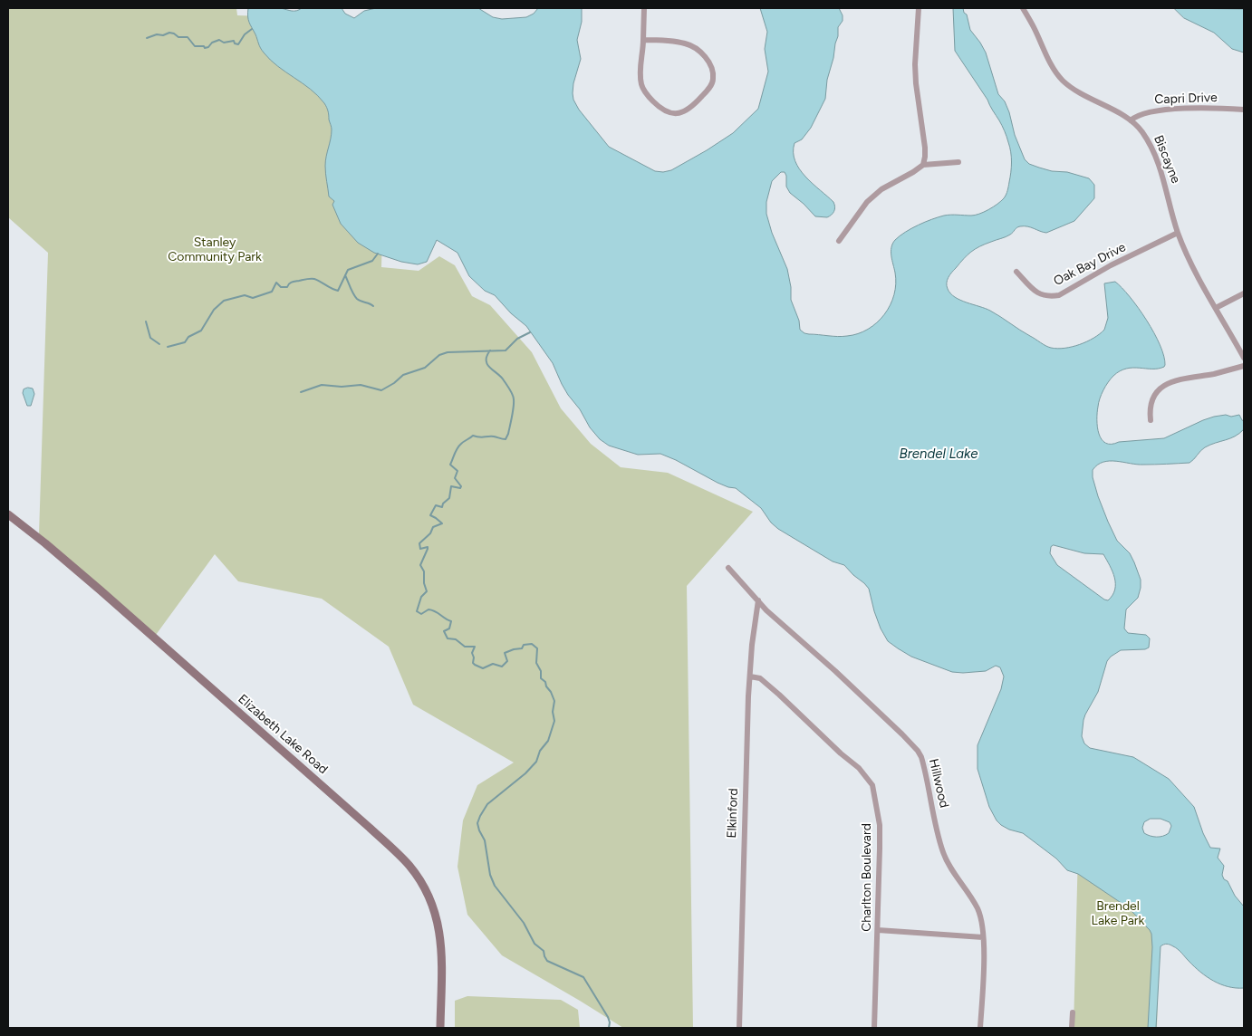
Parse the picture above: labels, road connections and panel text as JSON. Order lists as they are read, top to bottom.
{
  "streets": {
    "street": [
      "Capri Drive",
      "Biscayne",
      "Oak Bay Drive",
      "Elizabeth Lake Road",
      "Hillwood",
      "Elkinford",
      "Charlton Boulevard"
    ]
  },
  "crossings": [
    ["Capri Drive", "Biscayne"],
    ["Biscayne", "Oak Bay Drive"],
    ["Hillwood", "Elkinford"],
    ["Elkinford", "Charlton Boulevard"]
  ],
  "water": ["Brendel Lake"],
  "parks": ["Stanley Community Park", "Brendel Lake Park"]
}
